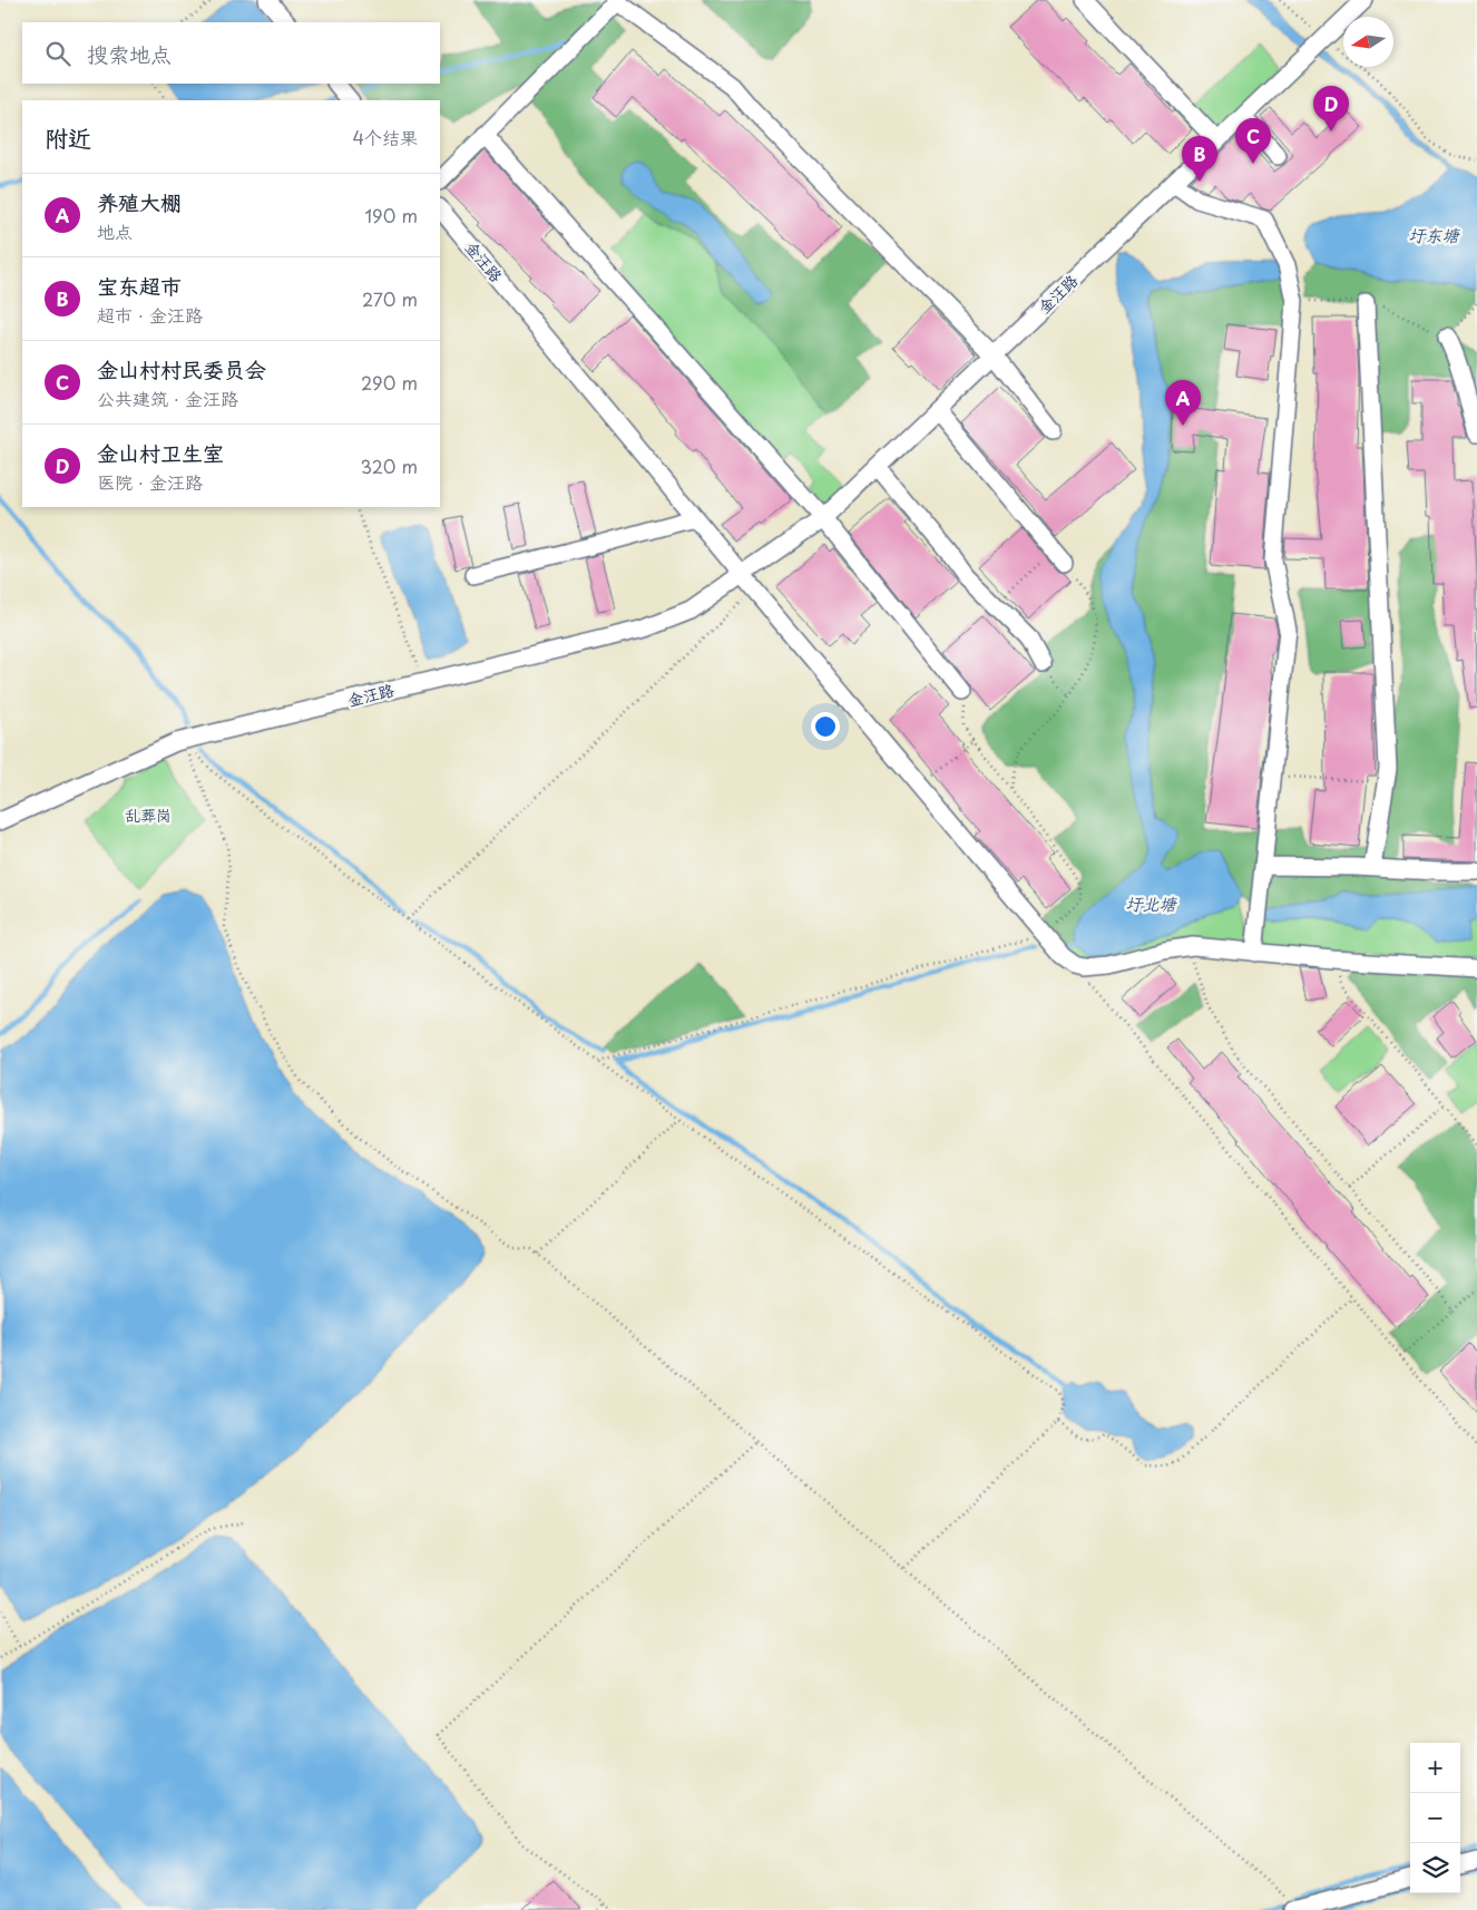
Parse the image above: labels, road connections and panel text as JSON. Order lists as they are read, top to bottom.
{
  "streets": {
    "street": ["金汪路"]
  },
  "water": ["圩东塘", "圩北塘"],
  "parks": ["乱葬岗"],
  "north": "left",
  "page": {
    "search": "搜索地点",
    "pins": [
      "D",
      "C",
      "B",
      "A"
    ],
    "heading": ["附近", "4个结果"],
    "list": [
      {
        "mark": "A",
        "name": "养殖大棚",
        "note": "地点",
        "value": "190 m"
      },
      {
        "mark": "B",
        "name": "宝东超市",
        "note": "超市 · 金汪路",
        "value": "270 m"
      },
      {
        "mark": "C",
        "name": "金山村村民委员会",
        "note": "公共建筑 · 金汪路",
        "value": "290 m"
      },
      {
        "mark": "D",
        "name": "金山村卫生室",
        "note": "医院 · 金汪路",
        "value": "320 m"
      }
    ],
    "map_buttons": ["+", "−"]
  }
}
